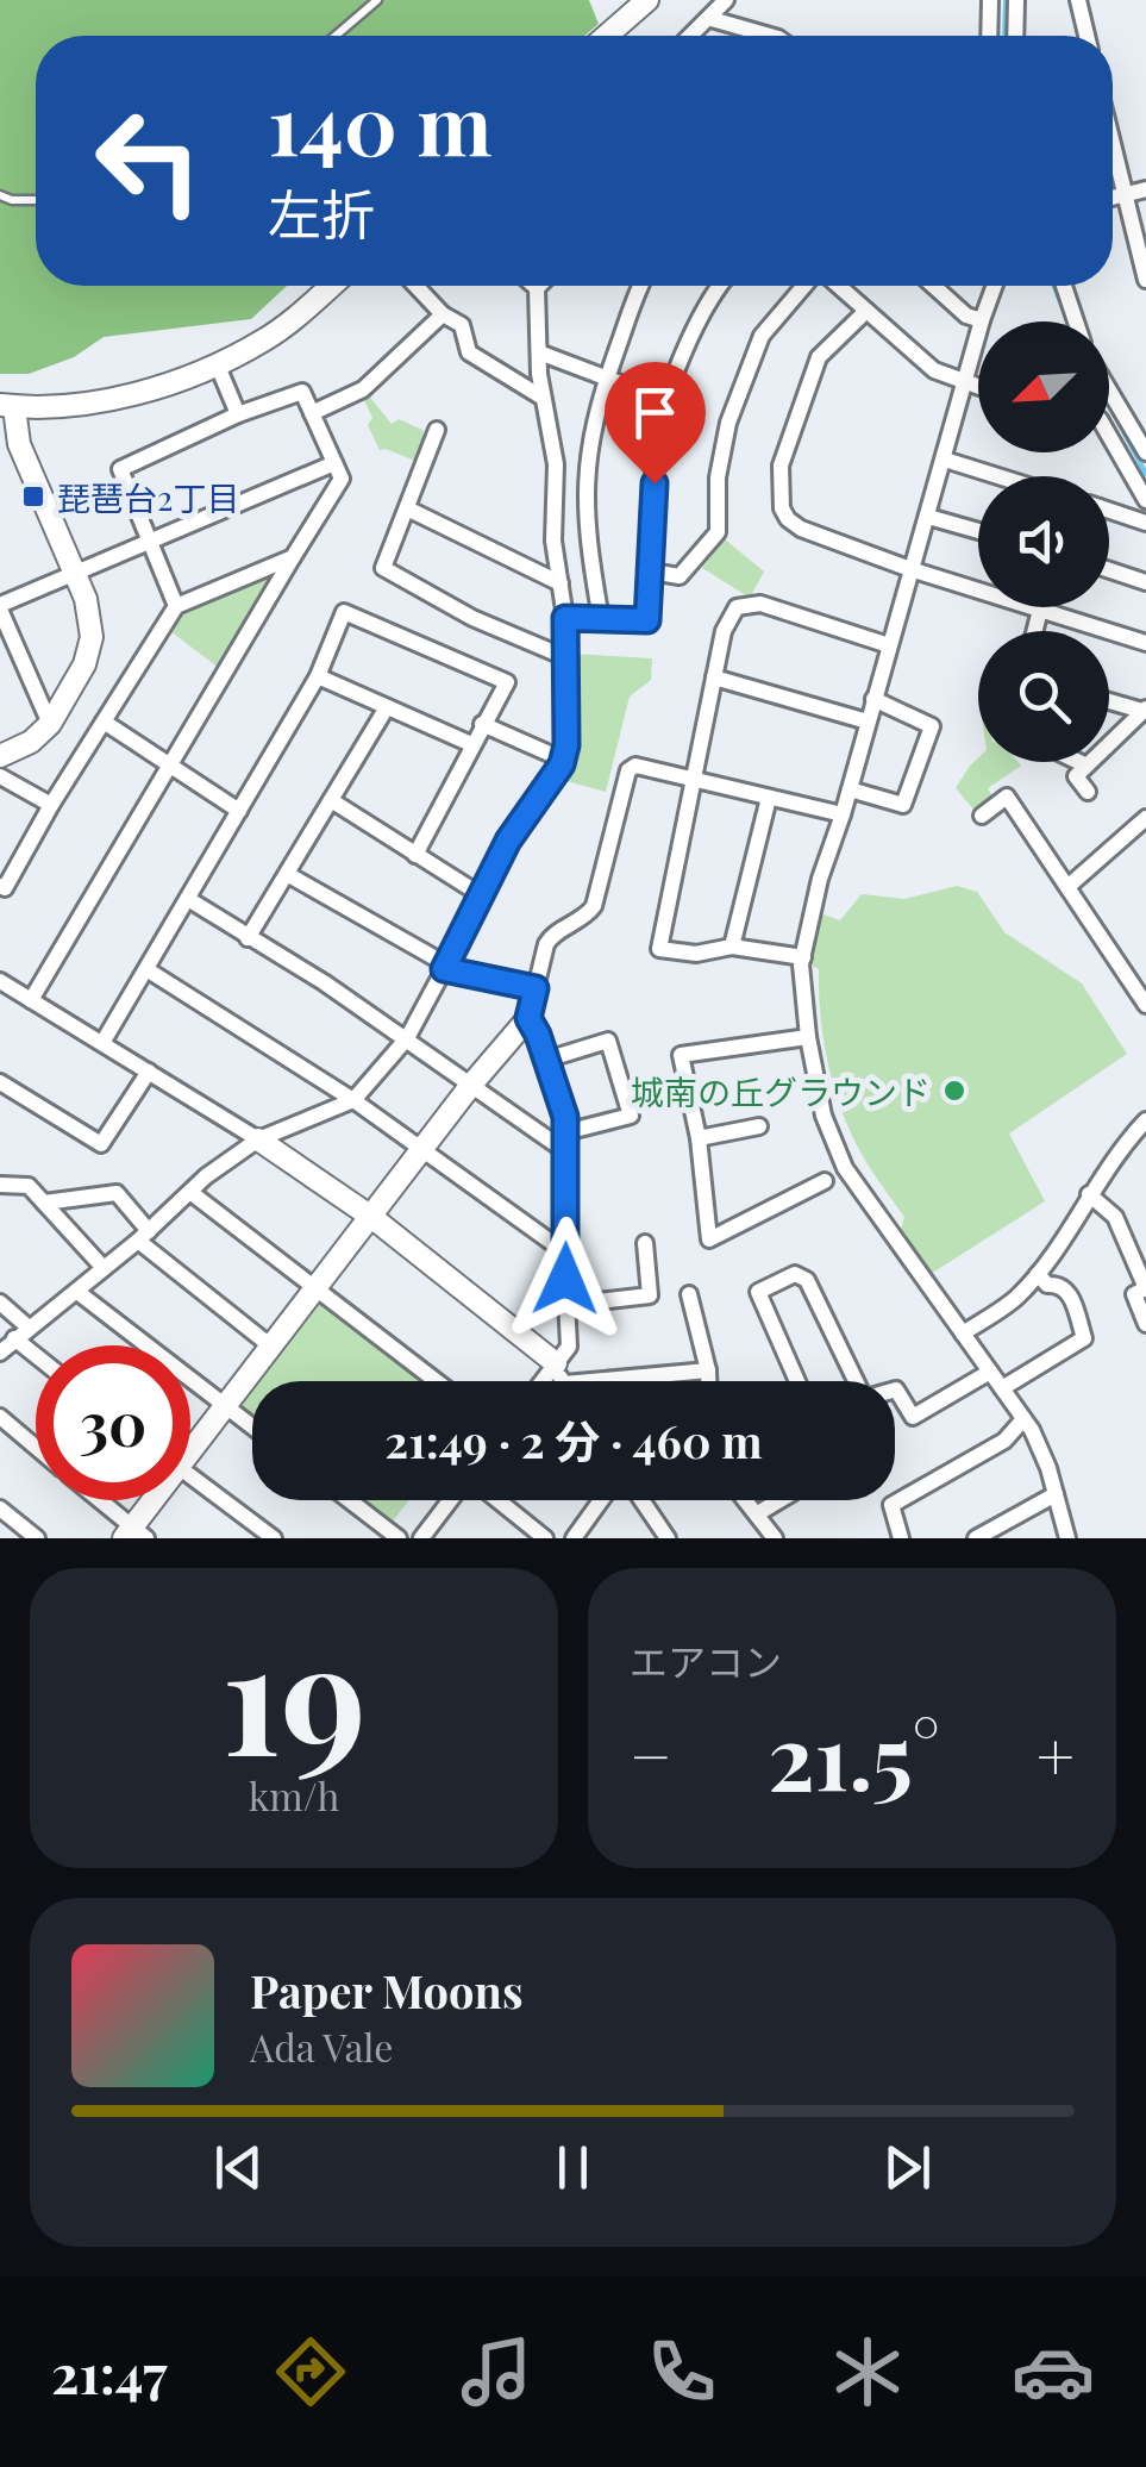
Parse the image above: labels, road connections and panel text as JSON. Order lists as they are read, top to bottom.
{
  "places": {
    "transit": ["琵琶台2丁目"],
    "other": ["城南の丘グラウンド"]
  },
  "north": "bottom left",
  "page": {
    "turn": ["140 m", "左折"],
    "limit": "30",
    "trip": "21:49 · 2 分 · 460 m",
    "tile": [
      ["19", "km/h"],
      "エアコン"
    ],
    "heat": ["−", "21.5°", "+"],
    "song": ["Paper Moons", "Ada Vale"],
    "tabs": "21:47"
  }
}
